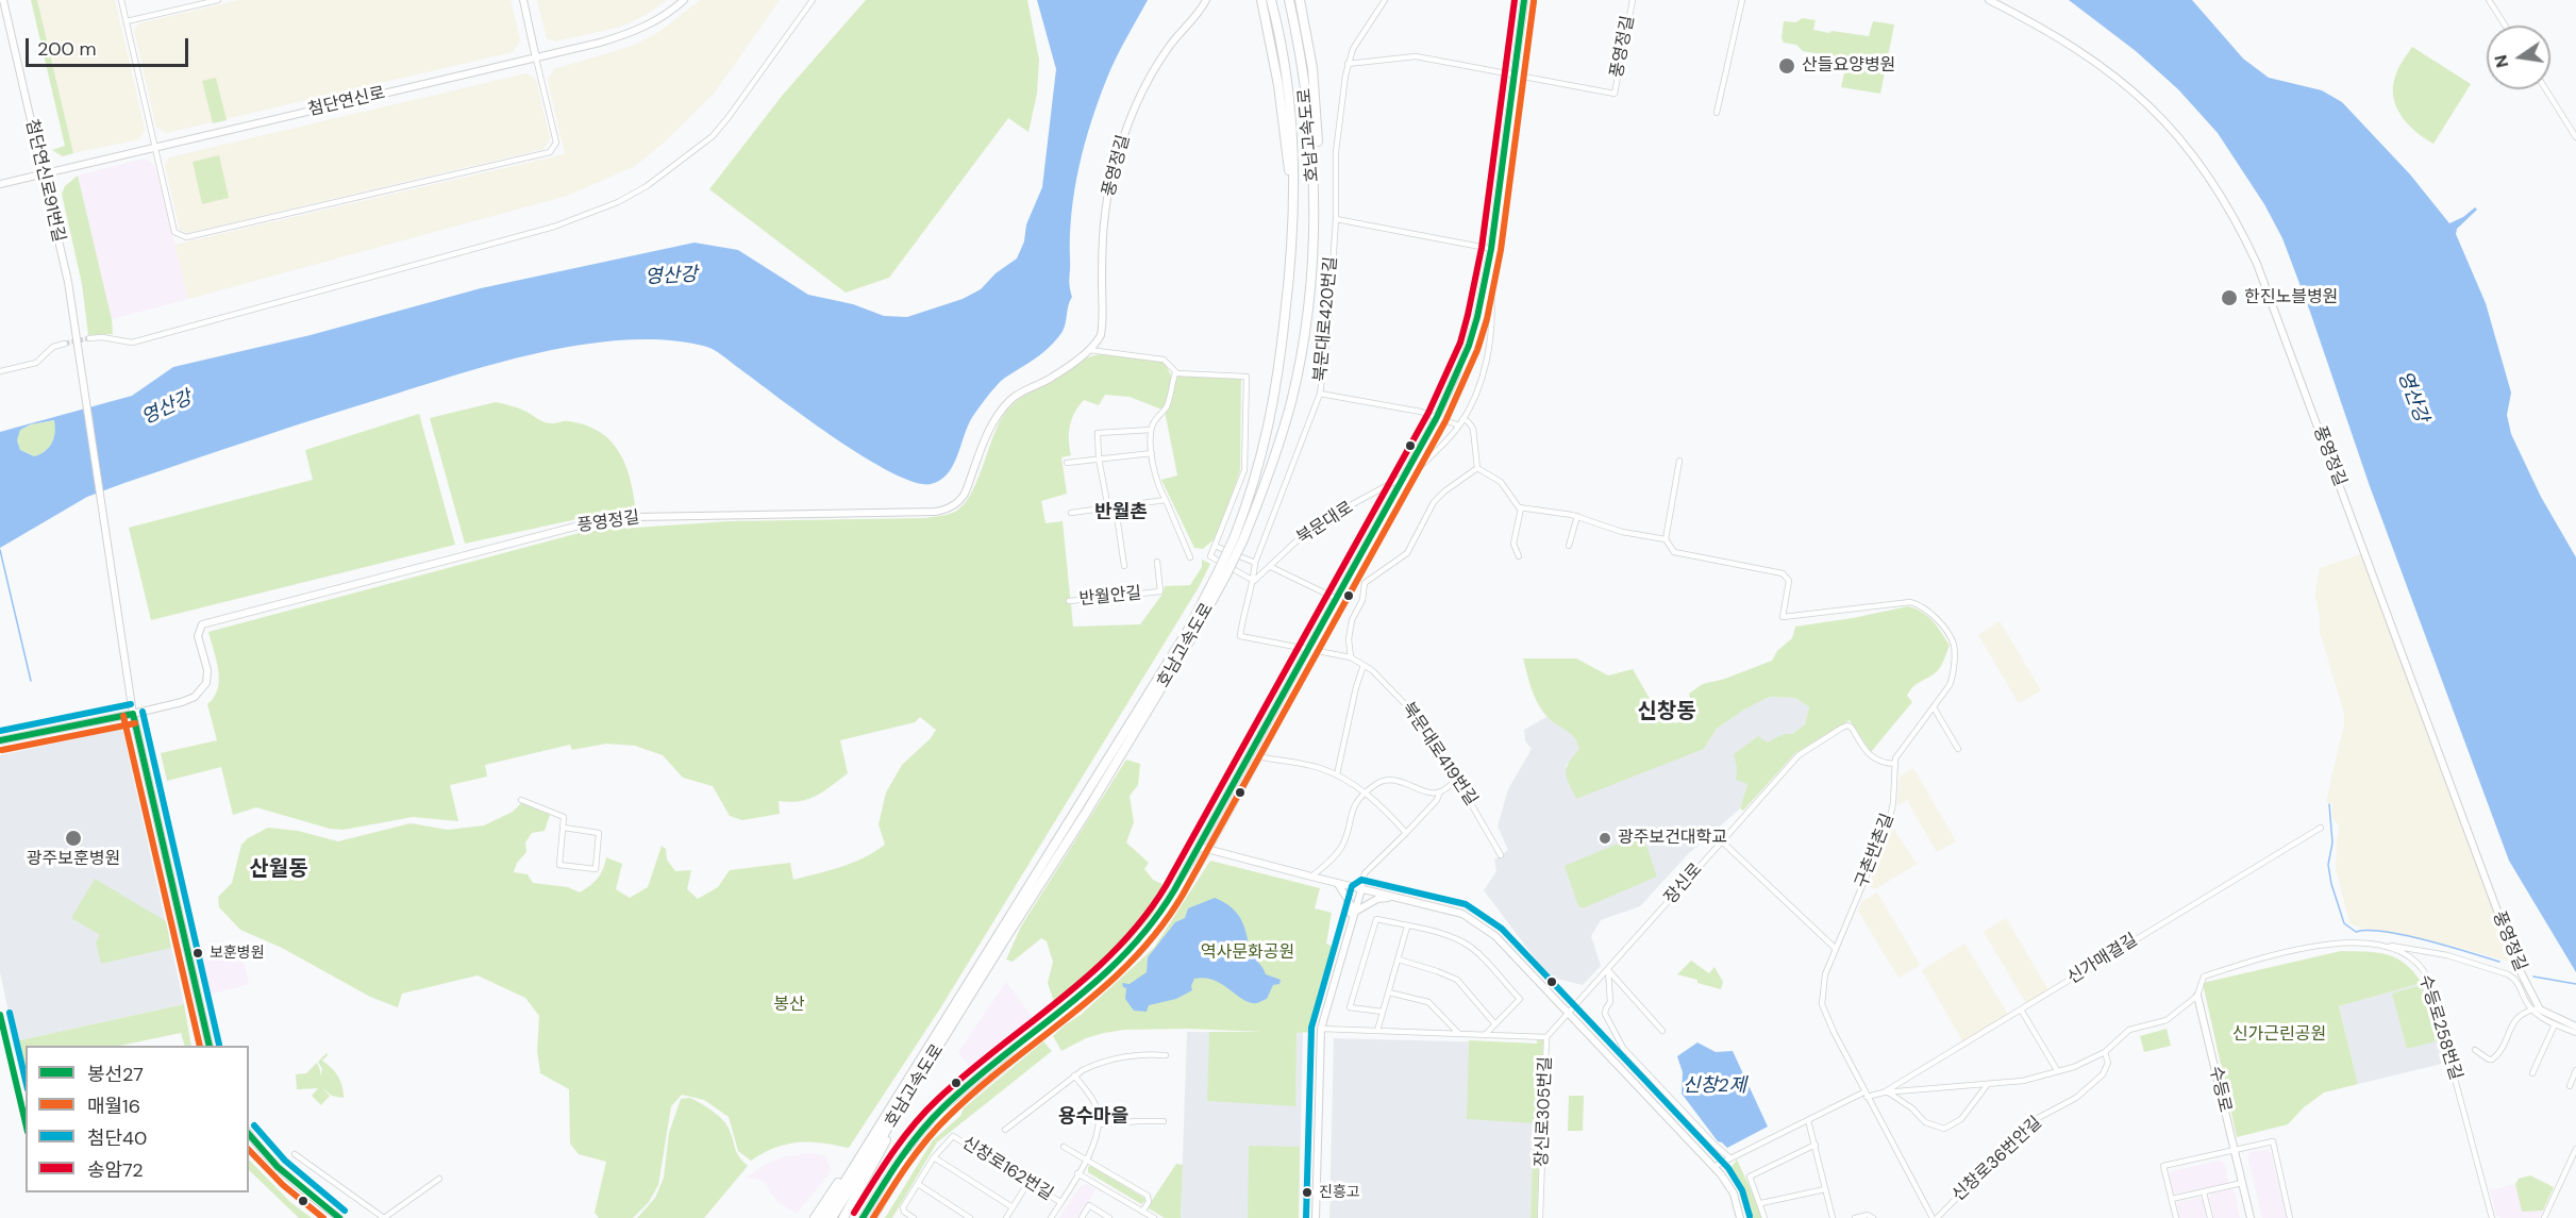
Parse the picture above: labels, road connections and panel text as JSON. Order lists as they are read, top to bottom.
{
  "streets": {
    "highway": ["호남고속도로"],
    "main road": ["북문대로"],
    "street": [
      "풍영정길",
      "첨단연신로",
      "첨단연신로91번길",
      "북문대로420번길",
      "반월안길",
      "북문대로419번길",
      "구촌반촌길",
      "장신로",
      "신가매결길",
      "수등로258번길",
      "수등로",
      "장신로305번길",
      "신창로36번안길",
      "신창로162번길"
    ]
  },
  "crossings": [
    ["풍영정길", "첨단연신로91번길"],
    ["풍영정길", "북문대로"],
    ["풍영정길", "수등로258번길"],
    ["첨단연신로", "첨단연신로91번길"],
    ["북문대로420번길", "북문대로"],
    ["북문대로420번길", "북문대로419번길"],
    ["북문대로", "북문대로419번길"],
    ["구촌반촌길", "장신로"],
    ["구촌반촌길", "신가매결길"],
    ["장신로", "장신로305번길"],
    ["신가매결길", "수등로258번길"],
    ["신가매결길", "수등로"],
    ["신가매결길", "신창로36번안길"],
    ["수등로258번길", "수등로"]
  ],
  "districts": [
    "반월촌",
    "신창동",
    "산월동",
    "용수마을"
  ],
  "water": ["영산강", "신창2제"],
  "parks": ["역사문화공원", "봉산", "신가근린공원"],
  "places": [
    "산들요양병원",
    "한진노블병원",
    "광주보훈병원",
    "광주보건대학교",
    "보훈병원",
    "진흥고"
  ],
  "lines": [
    "transit line 봉선27",
    "transit line 송암72",
    "transit line 매월16",
    "transit line 첨단40"
  ],
  "legend": [
    "봉선27",
    "매월16",
    "첨단40",
    "송암72"
  ],
  "scale_bar": "200 m",
  "north": "left"
}
